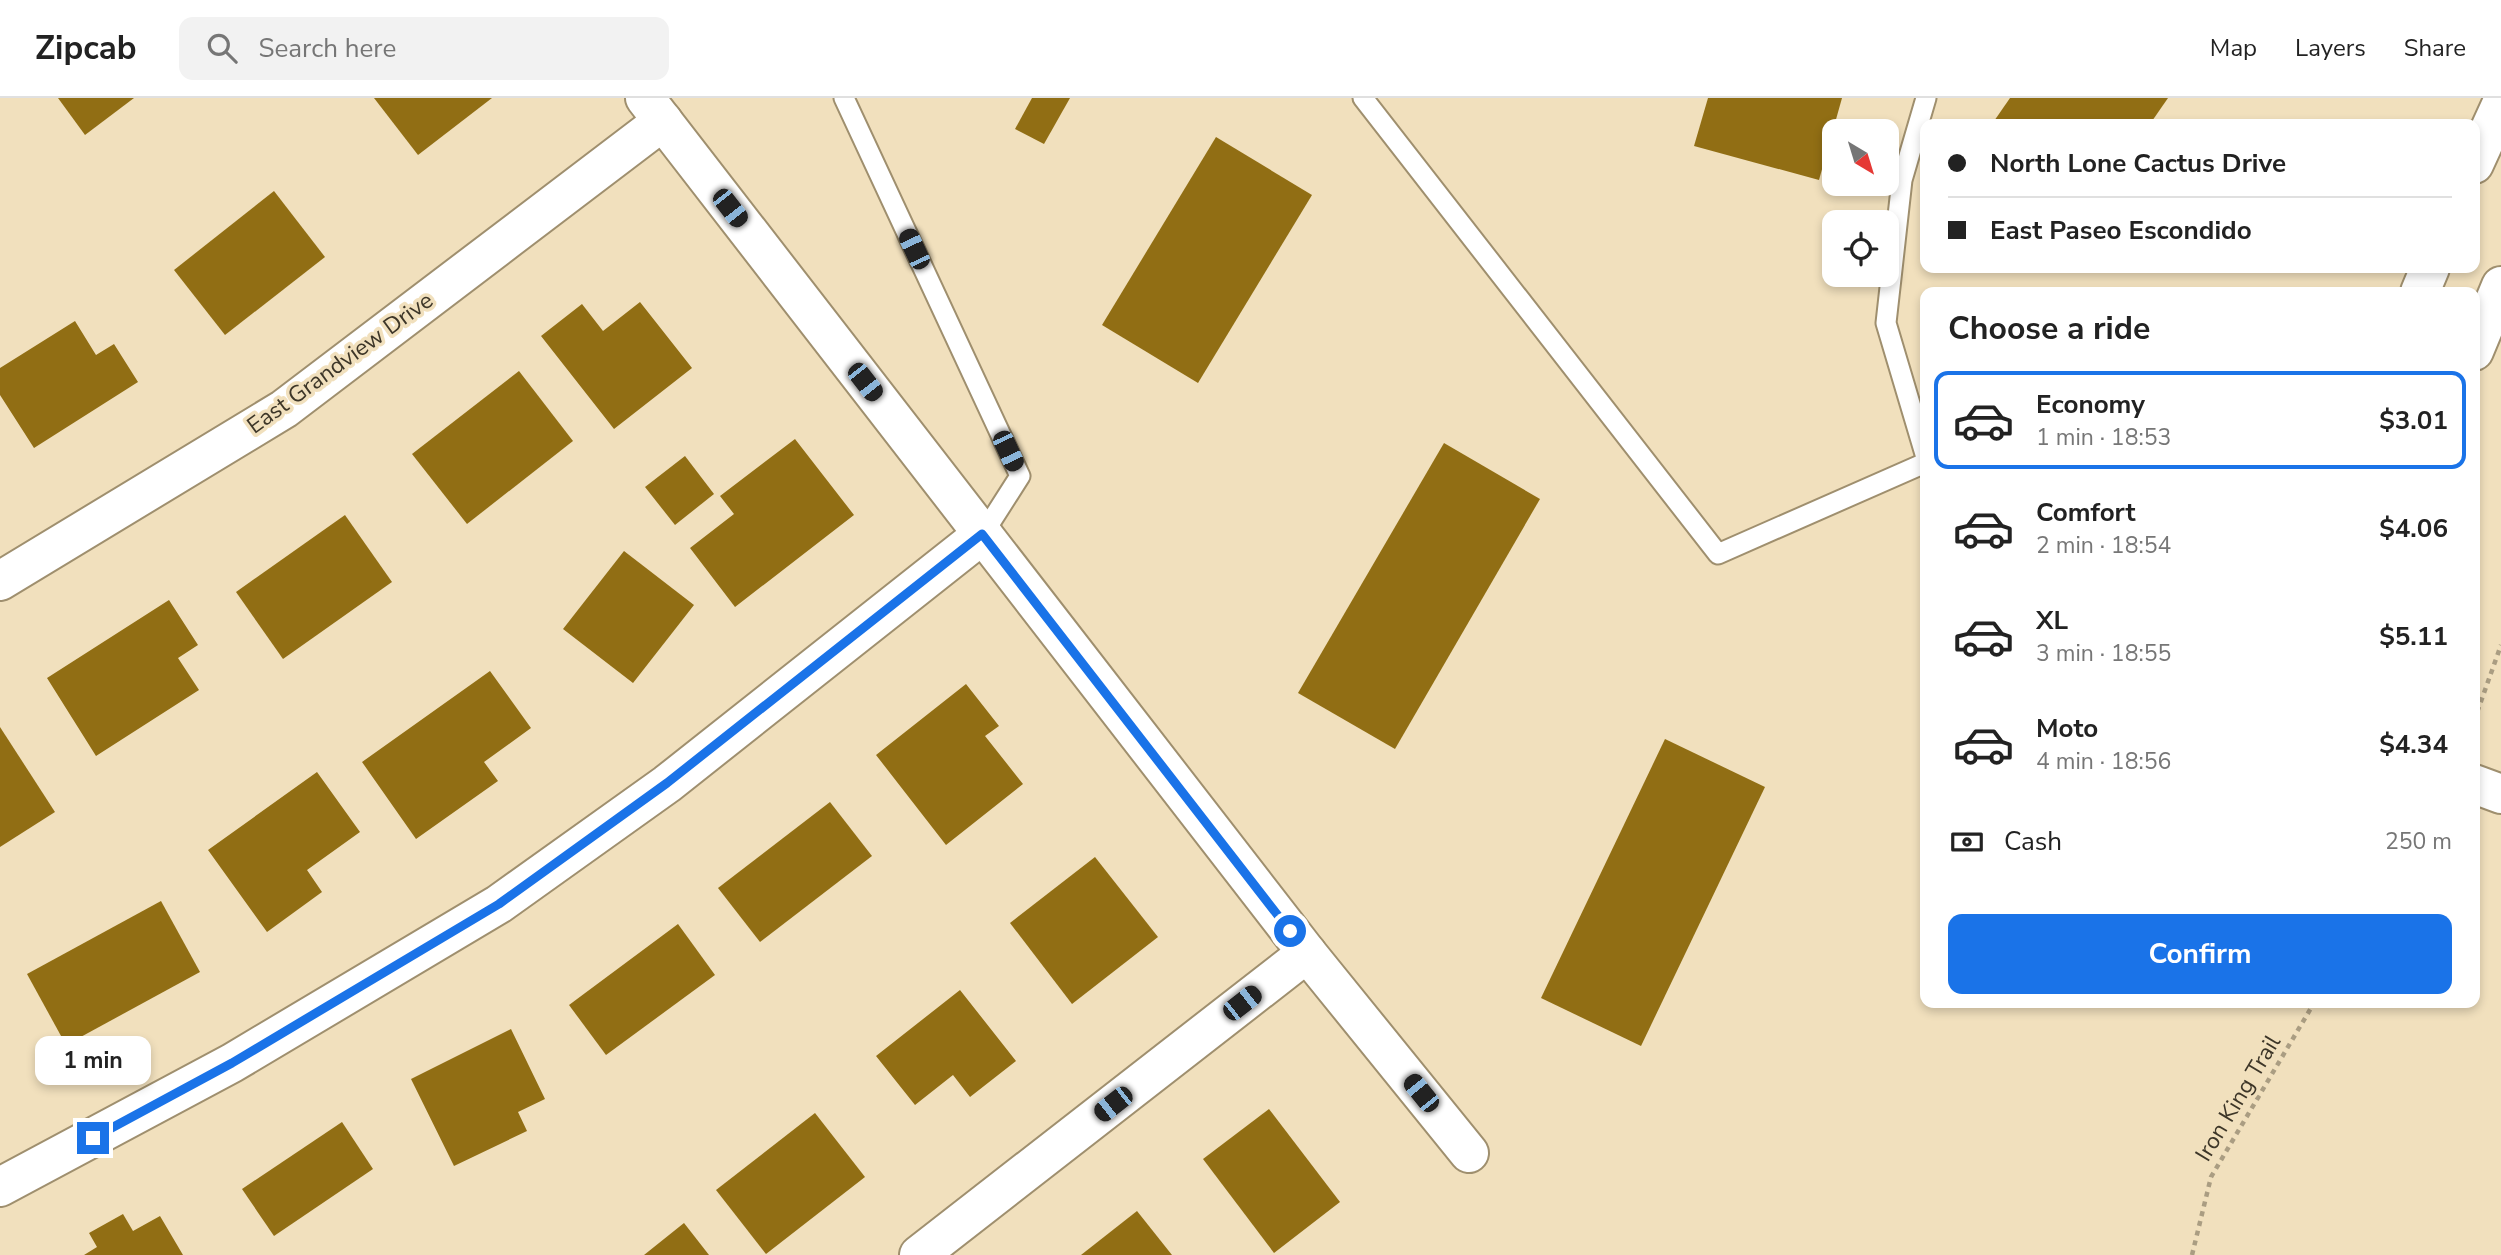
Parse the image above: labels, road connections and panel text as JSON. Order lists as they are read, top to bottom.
{
  "streets": {
    "street": ["East Grandview Drive"],
    "path": ["Iron King Trail"]
  },
  "north": "bottom right",
  "page": {
    "header": "Zipcab",
    "search": "Search here",
    "nav": ["Map", "Layers", "Share"],
    "banner": ["North Lone Cactus Drive", "East Paseo Escondido"],
    "heading": "Choose a ride",
    "list": [
      {
        "name": "Economy",
        "note": "1 min · 18:53",
        "value": "$3.01"
      },
      {
        "name": "Comfort",
        "note": "2 min · 18:54",
        "value": "$4.06"
      },
      {
        "name": "XL",
        "note": "3 min · 18:55",
        "value": "$5.11"
      },
      {
        "name": "Moto",
        "note": "4 min · 18:56",
        "value": "$4.34"
      }
    ],
    "pay": ["Cash", "250 m"],
    "buttons": "Confirm",
    "bubble": "1 min"
  }
}
